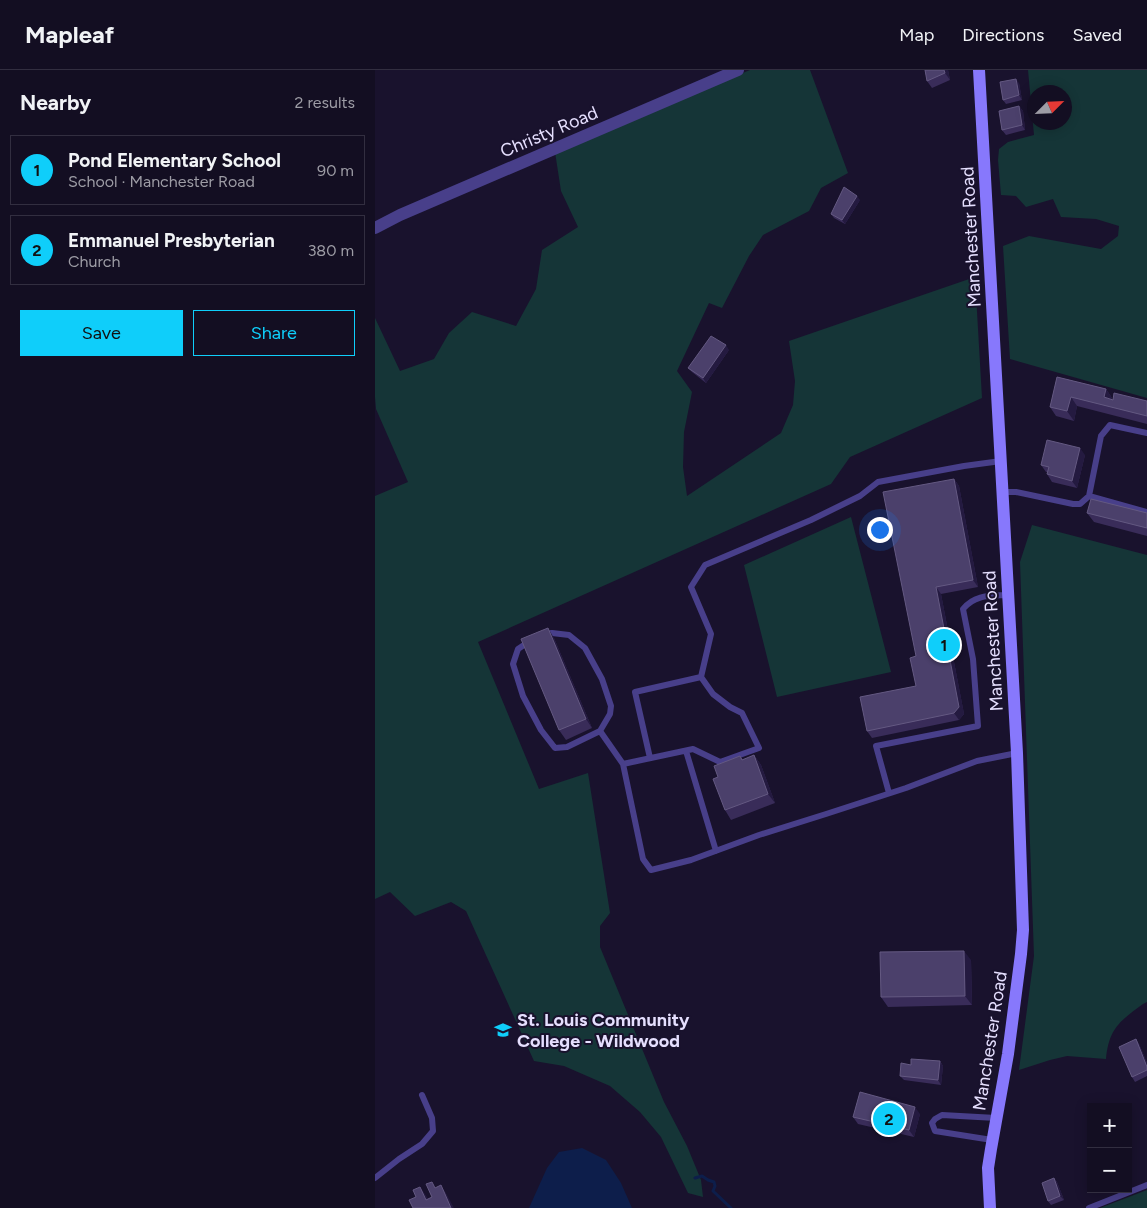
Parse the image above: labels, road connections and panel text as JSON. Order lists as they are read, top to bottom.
{
  "streets": {
    "street": ["Christy Road", "Manchester Road"]
  },
  "places": {
    "school or university": ["St. Louis Community College - Wildwood"]
  },
  "north": "top right",
  "page": {
    "header": "Mapleaf",
    "nav": ["Map", "Directions", "Saved"],
    "heading": ["Nearby", "2 results"],
    "list": [
      {
        "mark": "1",
        "name": "Pond Elementary School",
        "note": "School · Manchester Road",
        "value": "90 m"
      },
      {
        "mark": "2",
        "name": "Emmanuel Presbyterian",
        "note": "Church",
        "value": "380 m"
      }
    ],
    "buttons": ["Save", "Share"],
    "pins": ["1", "2"],
    "map_buttons": ["+", "−"]
  }
}
